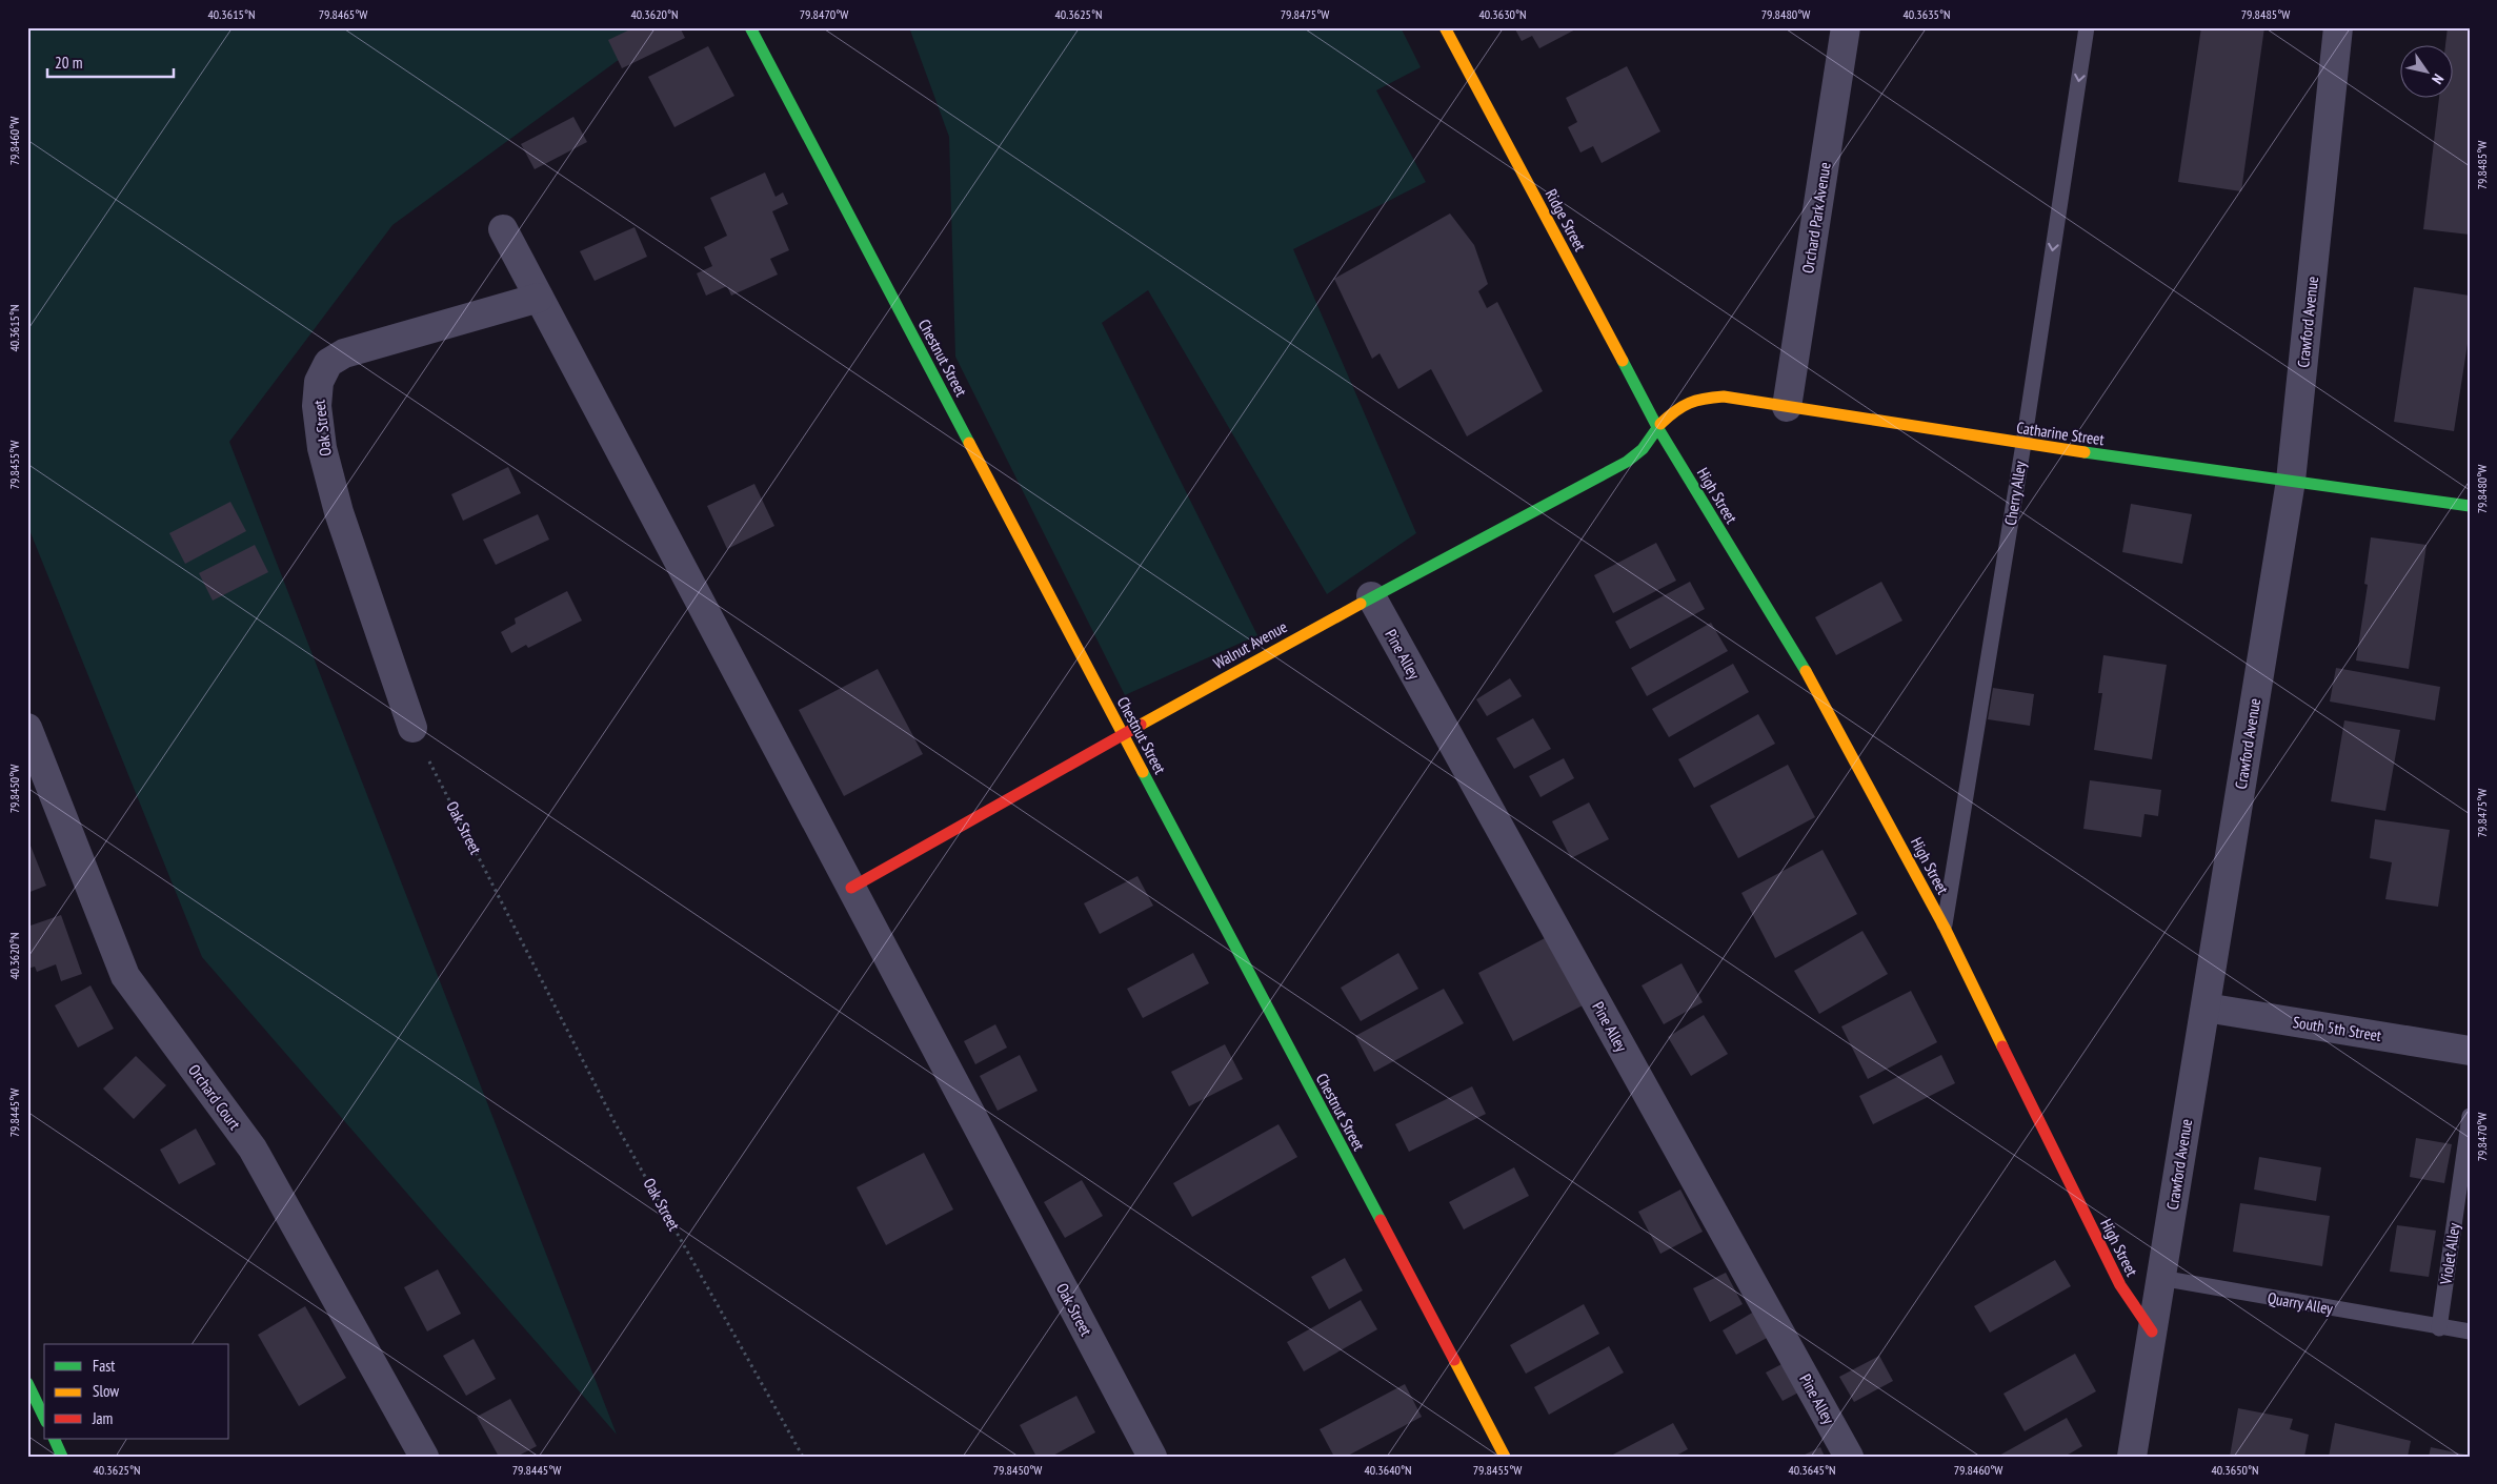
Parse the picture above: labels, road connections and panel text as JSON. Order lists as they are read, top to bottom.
{
  "streets": {
    "street": [
      "Orchard Park Avenue",
      "Ridge Street",
      "Crawford Avenue",
      "Chestnut Street",
      "Oak Street",
      "Catharine Street",
      "High Street",
      "Walnut Avenue",
      "Pine Alley",
      "South 5th Street",
      "Orchard Court"
    ],
    "lane": ["Cherry Alley", "Violet Alley", "Quarry Alley"]
  },
  "crossings": [
    ["Orchard Park Avenue", "Catharine Street"],
    ["Ridge Street", "Catharine Street"],
    ["Ridge Street", "High Street"],
    ["Ridge Street", "Walnut Avenue"],
    ["Crawford Avenue", "Catharine Street"],
    ["Crawford Avenue", "High Street"],
    ["Crawford Avenue", "South 5th Street"],
    ["Crawford Avenue", "Quarry Alley"],
    ["Chestnut Street", "Walnut Avenue"],
    ["Oak Street", "Walnut Avenue"],
    ["Catharine Street", "Cherry Alley"],
    ["Catharine Street", "High Street"],
    ["Catharine Street", "Walnut Avenue"],
    ["Cherry Alley", "High Street"],
    ["High Street", "Walnut Avenue"],
    ["Walnut Avenue", "Pine Alley"],
    ["Violet Alley", "Quarry Alley"]
  ],
  "one_way": ["Cherry Alley"],
  "legend": ["Fast", "Slow", "Jam"],
  "scale_bar": "20 m",
  "north": "bottom right",
  "coordinates": [
    "40.3615°N",
    "79.8465°W",
    "40.3620°N",
    "79.8470°W",
    "40.3625°N",
    "79.8475°W",
    "40.3630°N",
    "79.8480°W",
    "40.3635°N",
    "79.8485°W",
    "79.8460°W",
    "79.8455°W",
    "79.8450°W",
    "79.8445°W",
    "40.3640°N",
    "40.3645°N",
    "40.3650°N"
  ]
}
